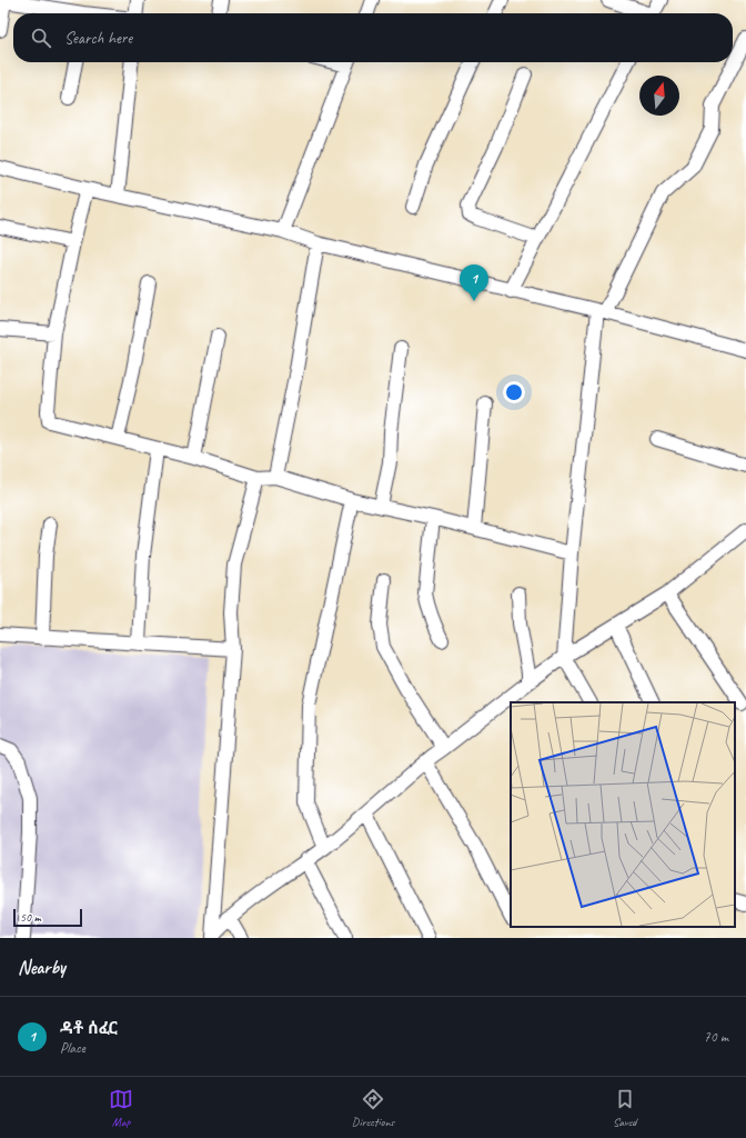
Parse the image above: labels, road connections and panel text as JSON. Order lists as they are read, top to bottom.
{
  "scale_bar": "50 m",
  "north": "top",
  "page": {
    "search": "Search here",
    "pins": "1",
    "scale": "50 m",
    "heading": "Nearby",
    "list": [
      {
        "mark": "1",
        "name": "ዳቶ ሰፈር",
        "note": "Place",
        "value": "70 m"
      }
    ],
    "nav": ["Map", "Directions", "Saved"]
  }
}
